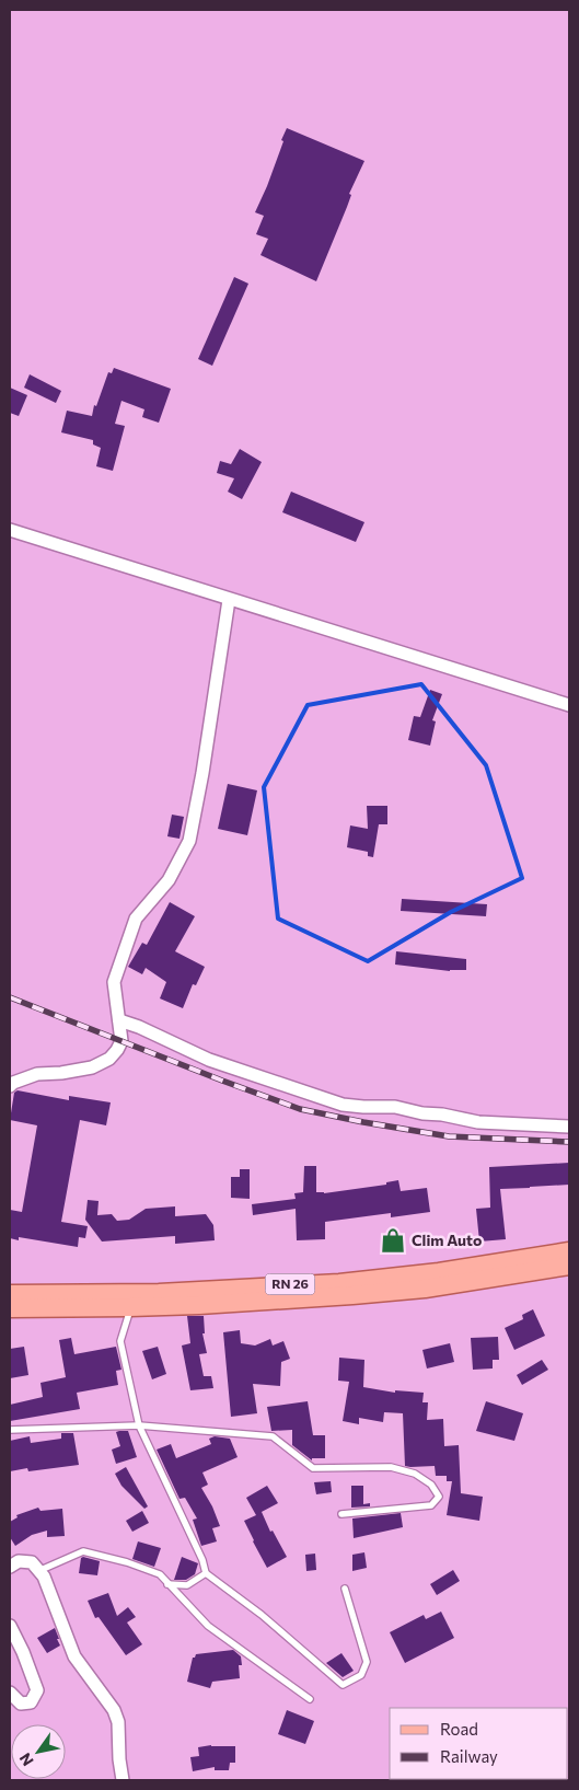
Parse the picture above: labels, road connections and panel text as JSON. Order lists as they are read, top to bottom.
{
  "streets": {
    "main road": ["RN 26"]
  },
  "places": {
    "shop": ["Clim Auto"]
  },
  "legend": ["Road", "Railway"],
  "north": "bottom left"
}
